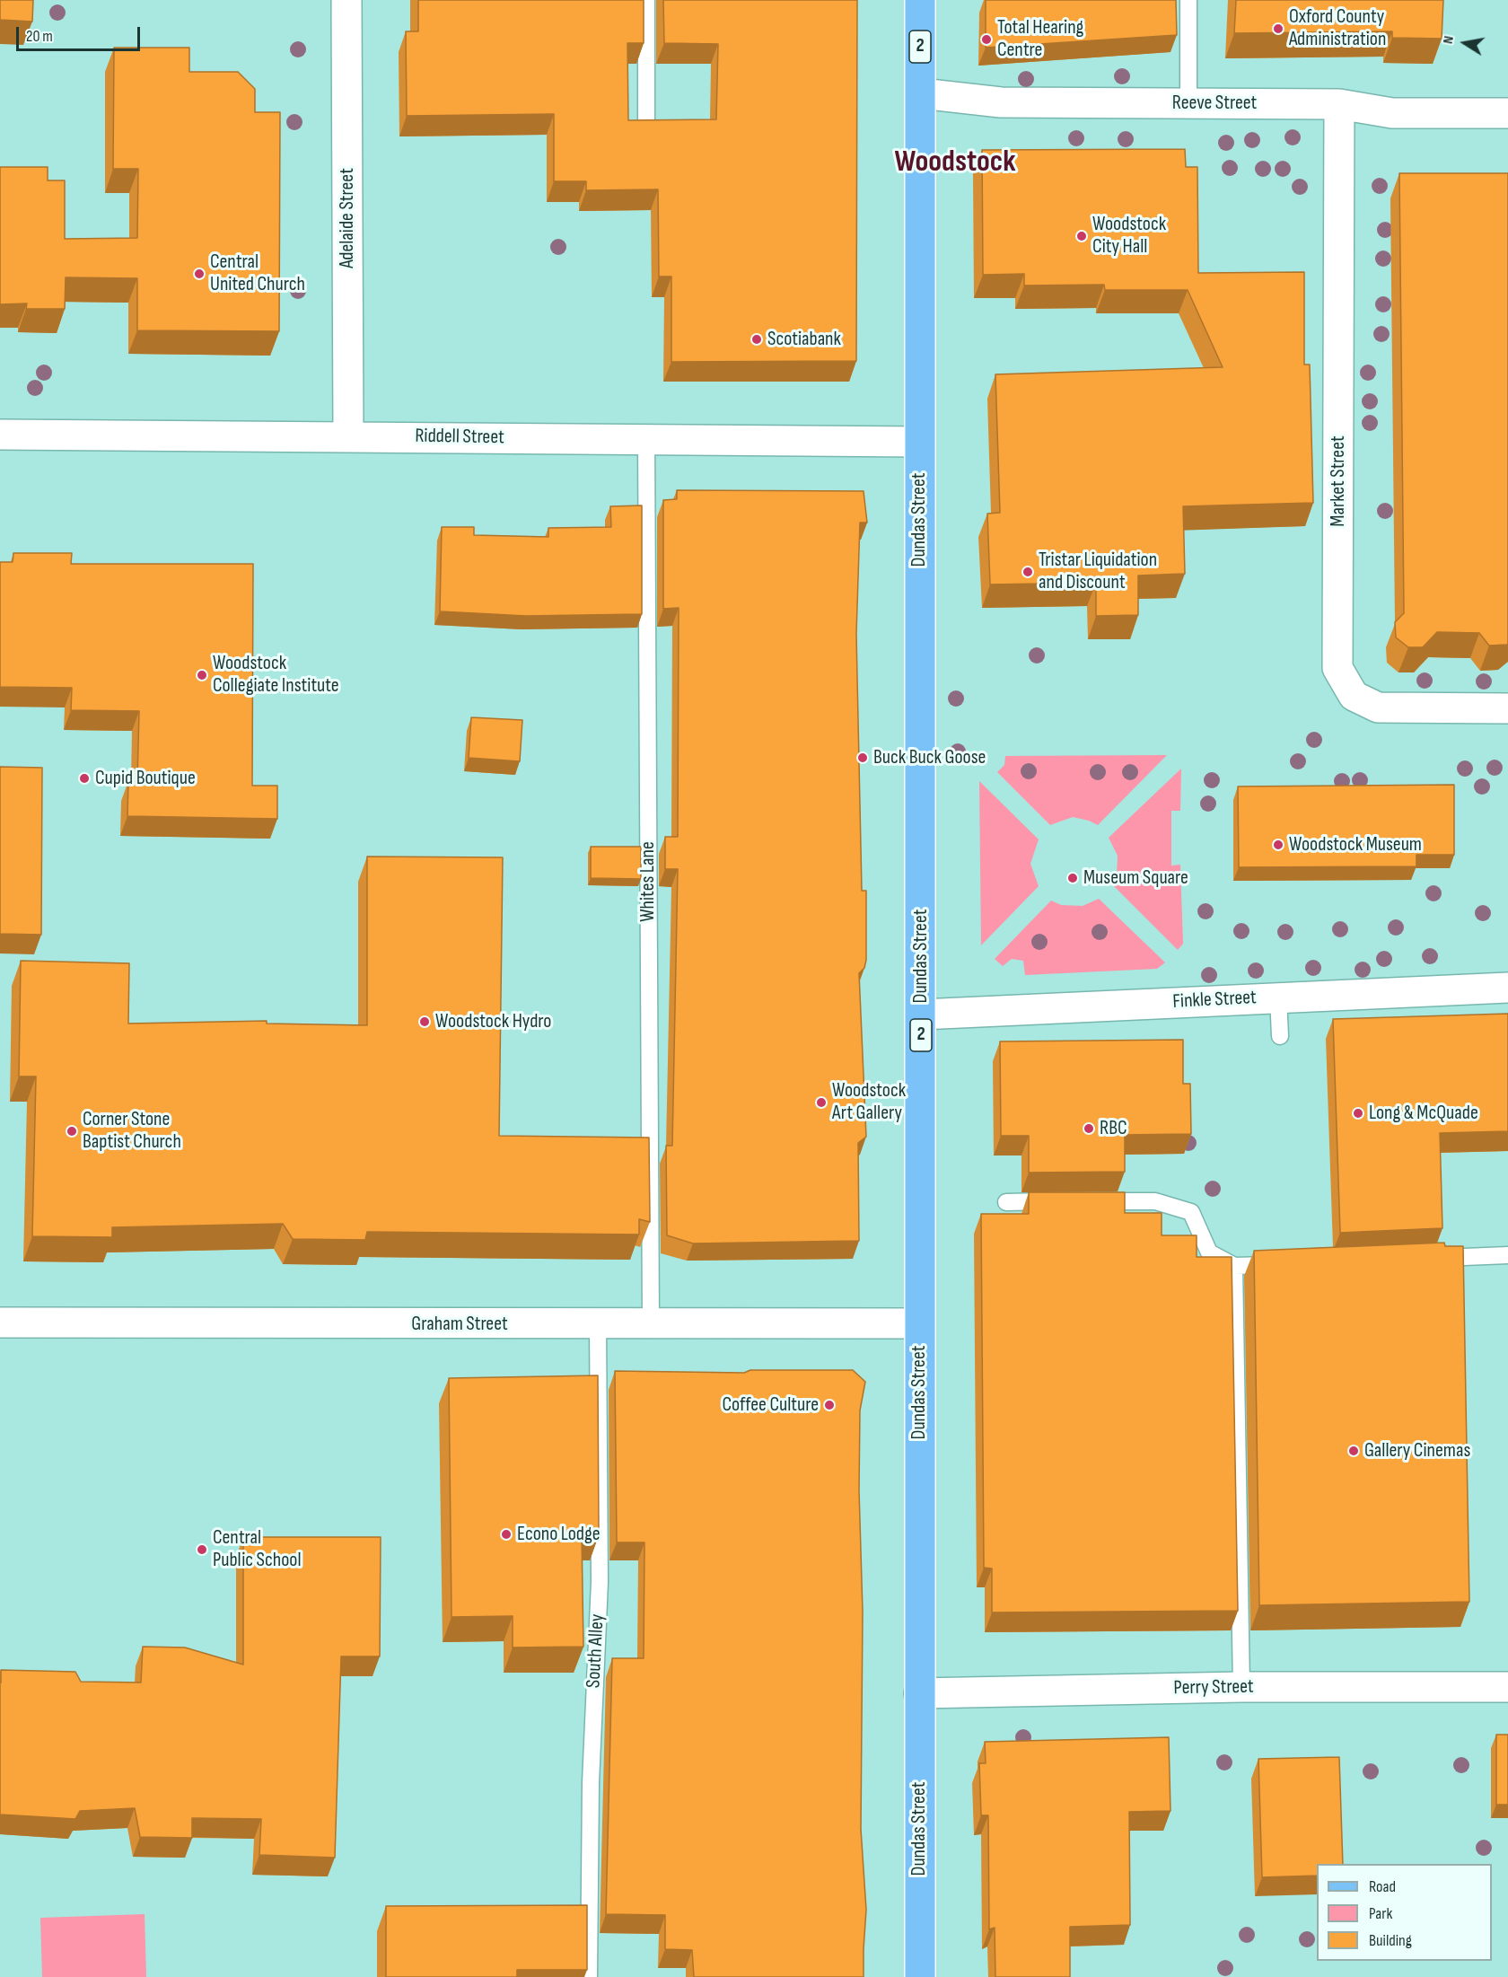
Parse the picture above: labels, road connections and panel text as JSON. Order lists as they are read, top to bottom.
{
  "streets": {
    "main road": ["2", "Dundas Street"],
    "street": [
      "Reeve Street",
      "Adelaide Street",
      "Riddell Street",
      "Market Street",
      "Finkle Street",
      "Graham Street",
      "Perry Street"
    ],
    "lane": ["Whites Lane", "South Alley"]
  },
  "crossings": [
    ["Reeve Street", "Market Street"],
    ["Reeve Street", "Dundas Street"],
    ["Adelaide Street", "Riddell Street"],
    ["Riddell Street", "Dundas Street"],
    ["Riddell Street", "Whites Lane"],
    ["Dundas Street", "Finkle Street"],
    ["Dundas Street", "Graham Street"],
    ["Dundas Street", "Perry Street"],
    ["Whites Lane", "Graham Street"],
    ["Graham Street", "South Alley"]
  ],
  "districts": ["Woodstock"],
  "places": [
    "Oxford County Administration",
    "Total Hearing Centre",
    "Woodstock City Hall",
    "Central United Church",
    "Scotiabank",
    "Tristar Liquidation and Discount",
    "Woodstock Collegiate Institute",
    "Buck Buck Goose",
    "Cupid Boutique",
    "Woodstock Museum",
    "Museum Square",
    "Woodstock Hydro",
    "Woodstock Art Gallery",
    "Long & McQuade",
    "RBC",
    "Corner Stone Baptist Church",
    "Coffee Culture",
    "Gallery Cinemas",
    "Econo Lodge",
    "Central Public School"
  ],
  "legend": ["Road", "Park", "Building"],
  "scale_bar": "20 m",
  "north": "left"
}
